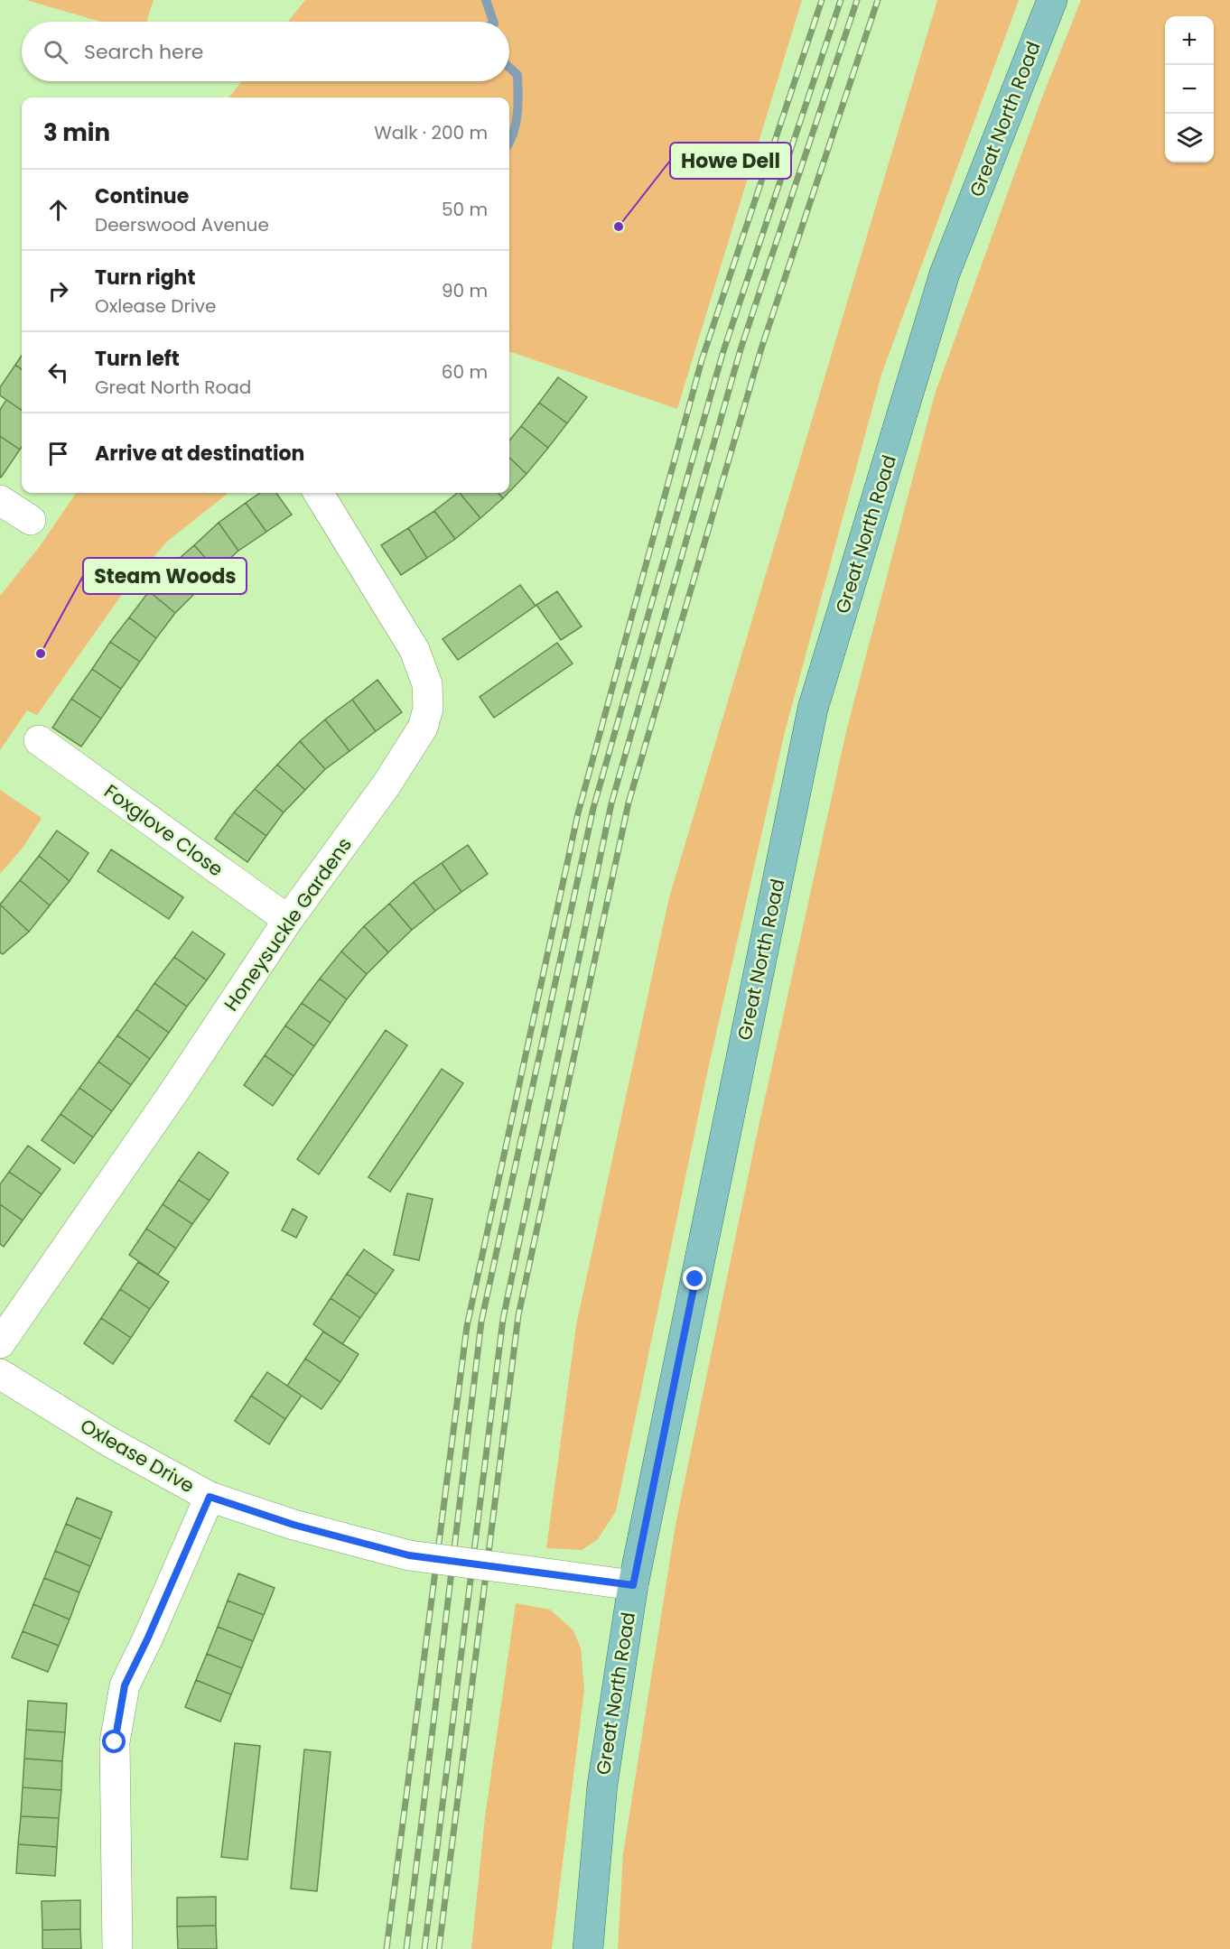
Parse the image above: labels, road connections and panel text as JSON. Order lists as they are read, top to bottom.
{
  "streets": {
    "main road": ["Great North Road"],
    "street": ["Foxglove Close", "Honeysuckle Gardens", "Oxlease Drive"]
  },
  "crossings": [
    ["Great North Road", "Oxlease Drive"],
    ["Foxglove Close", "Honeysuckle Gardens"]
  ],
  "places": ["Howe Dell", "Steam Woods"],
  "page": {
    "map_buttons": ["+", "−"],
    "search": "Search here",
    "heading": ["3 min", "Walk · 200 m"],
    "list": [
      ["Continue", "Deerswood Avenue", "50 m"],
      ["Turn right", "Oxlease Drive", "90 m"],
      ["Turn left", "Great North Road", "60 m"],
      "Arrive at destination"
    ]
  }
}
